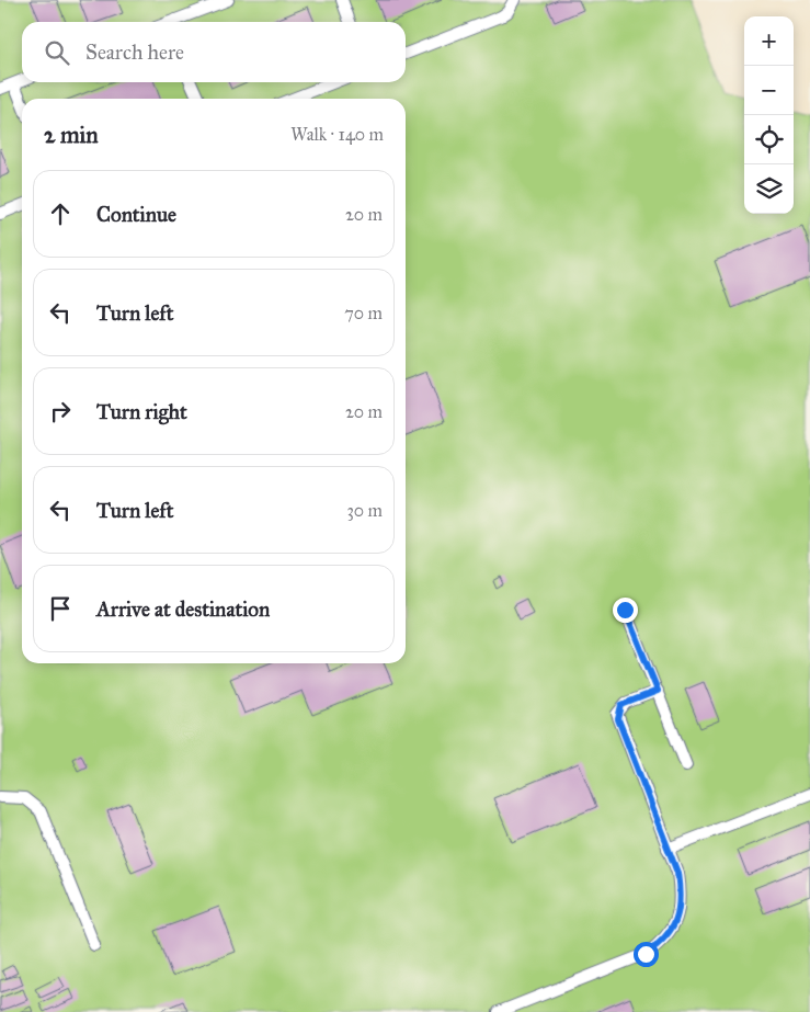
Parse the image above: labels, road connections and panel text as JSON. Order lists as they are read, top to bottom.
{
  "page": {
    "map_buttons": ["+", "−"],
    "search": "Search here",
    "heading": ["2 min", "Walk · 140 m"],
    "list": [
      ["Continue", "20 m"],
      ["Turn left", "70 m"],
      ["Turn right", "20 m"],
      ["Turn left", "30 m"],
      "Arrive at destination"
    ]
  }
}
